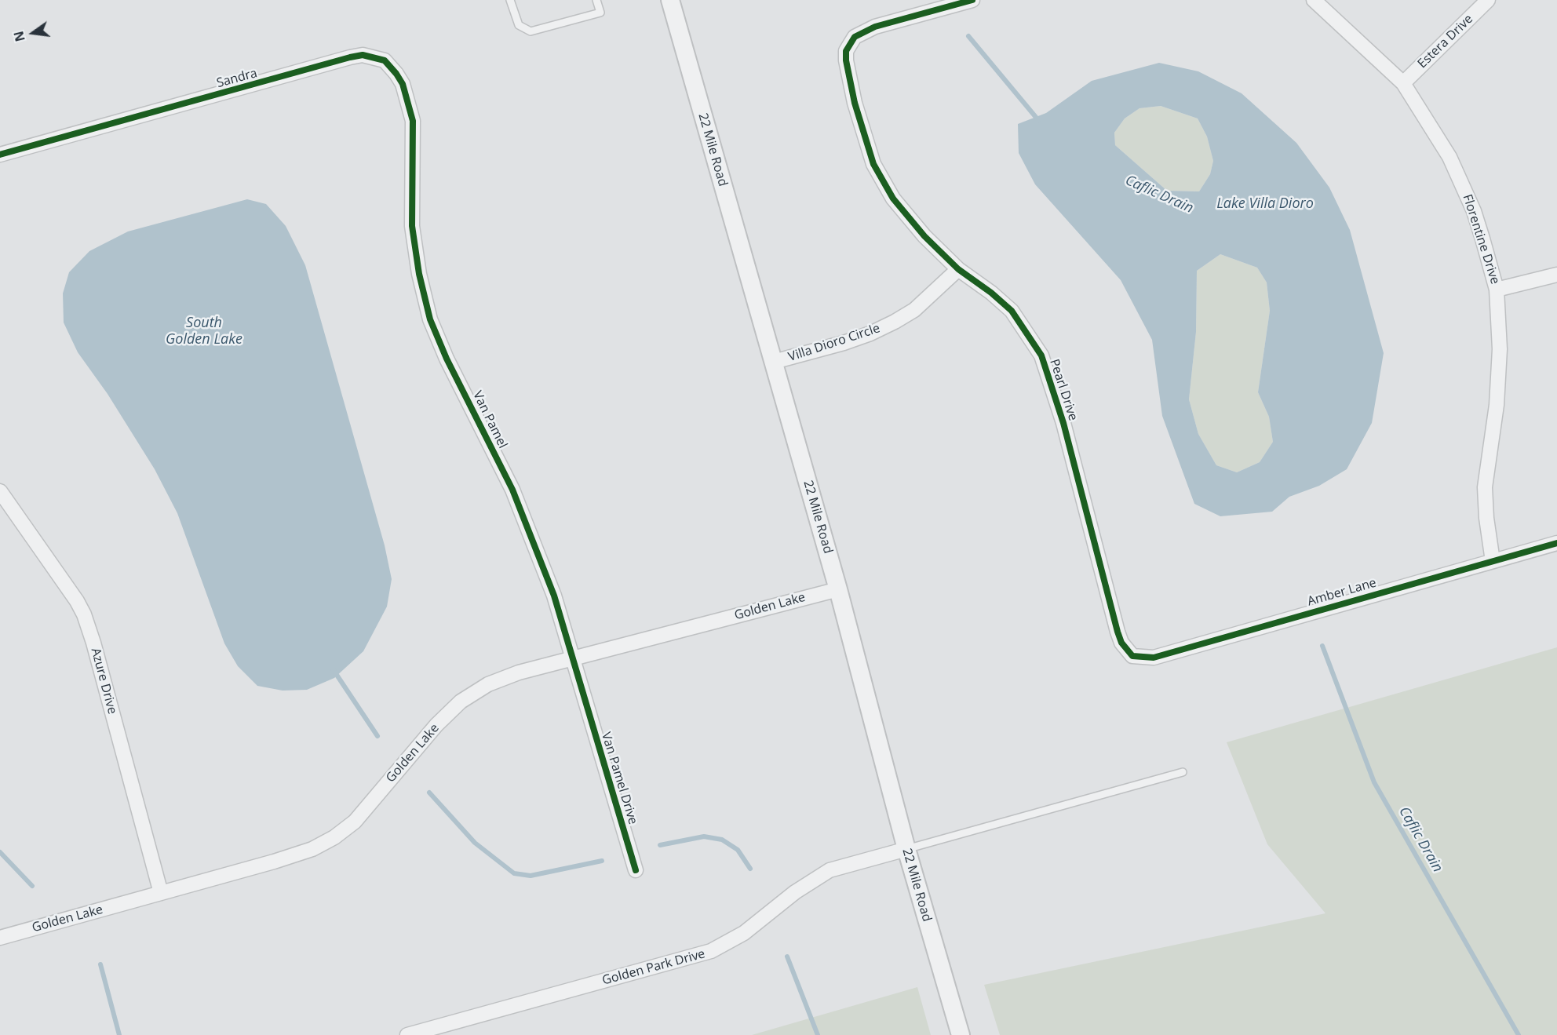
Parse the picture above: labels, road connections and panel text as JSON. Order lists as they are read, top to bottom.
{
  "streets": {
    "street": [
      "Estera Drive",
      "Sandra",
      "22 Mile Road",
      "Florentine Drive",
      "Villa Dioro Circle",
      "Pearl Drive",
      "Van Pamel",
      "Amber Lane",
      "Golden Lake",
      "Azure Drive",
      "Van Pamel Drive",
      "Golden Park Drive"
    ]
  },
  "crossings": [
    ["Estera Drive", "Florentine Drive"],
    ["Sandra", "Van Pamel"],
    ["22 Mile Road", "Villa Dioro Circle"],
    ["22 Mile Road", "Golden Lake"],
    ["22 Mile Road", "Golden Park Drive"],
    ["Florentine Drive", "Amber Lane"],
    ["Villa Dioro Circle", "Pearl Drive"],
    ["Pearl Drive", "Amber Lane"],
    ["Van Pamel", "Golden Lake"],
    ["Van Pamel", "Van Pamel Drive"],
    ["Golden Lake", "Azure Drive"]
  ],
  "water": ["Caflic Drain", "Lake Villa Dioro", "South Golden Lake"],
  "north": "left"
}
